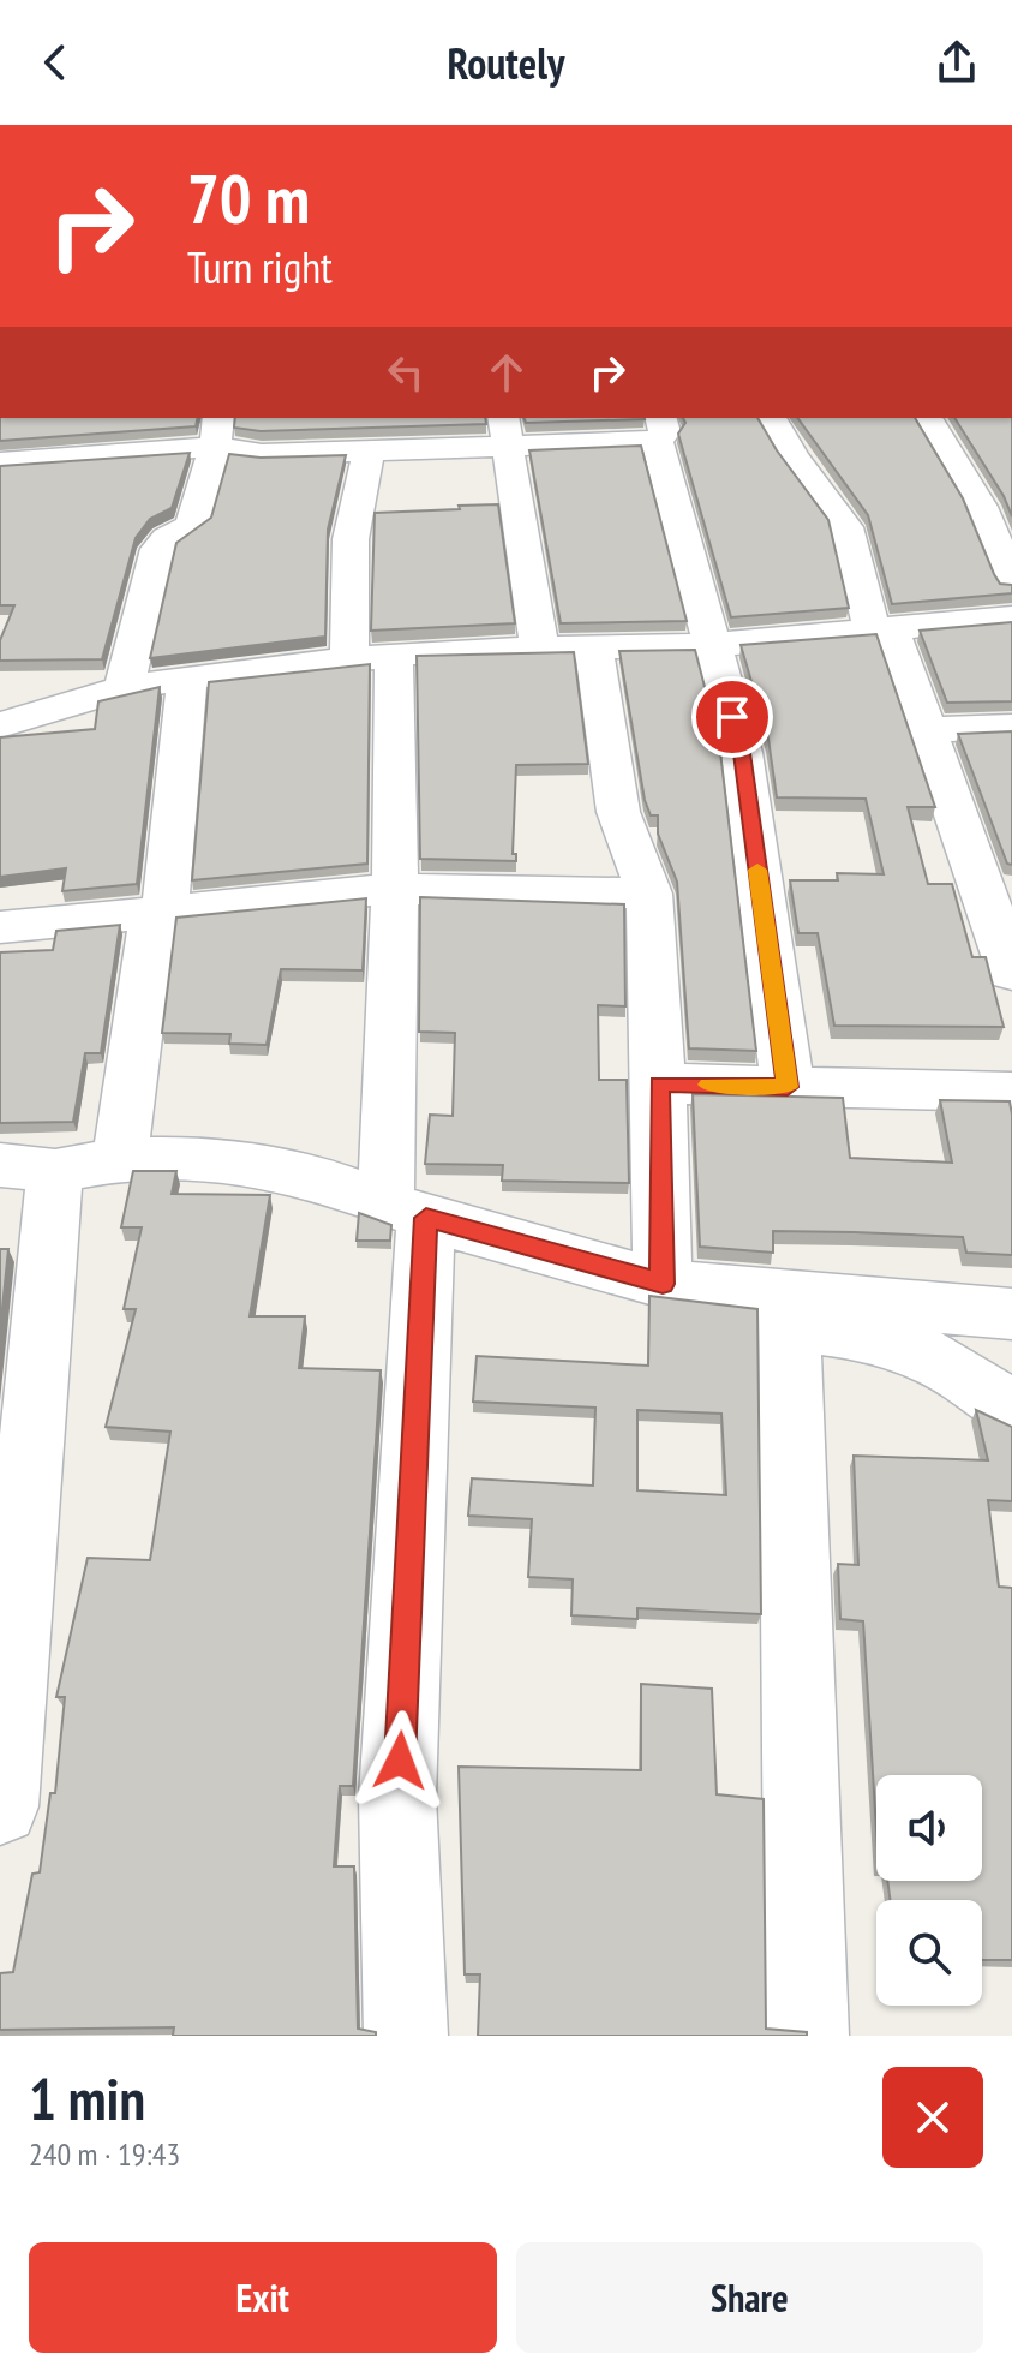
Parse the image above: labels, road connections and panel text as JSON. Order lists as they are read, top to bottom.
{
  "page": {
    "header": "Routely",
    "turn": ["70 m", "Turn right"],
    "heading": ["1 min", "240 m · 19:43"],
    "buttons": ["Exit", "Share"]
  }
}
